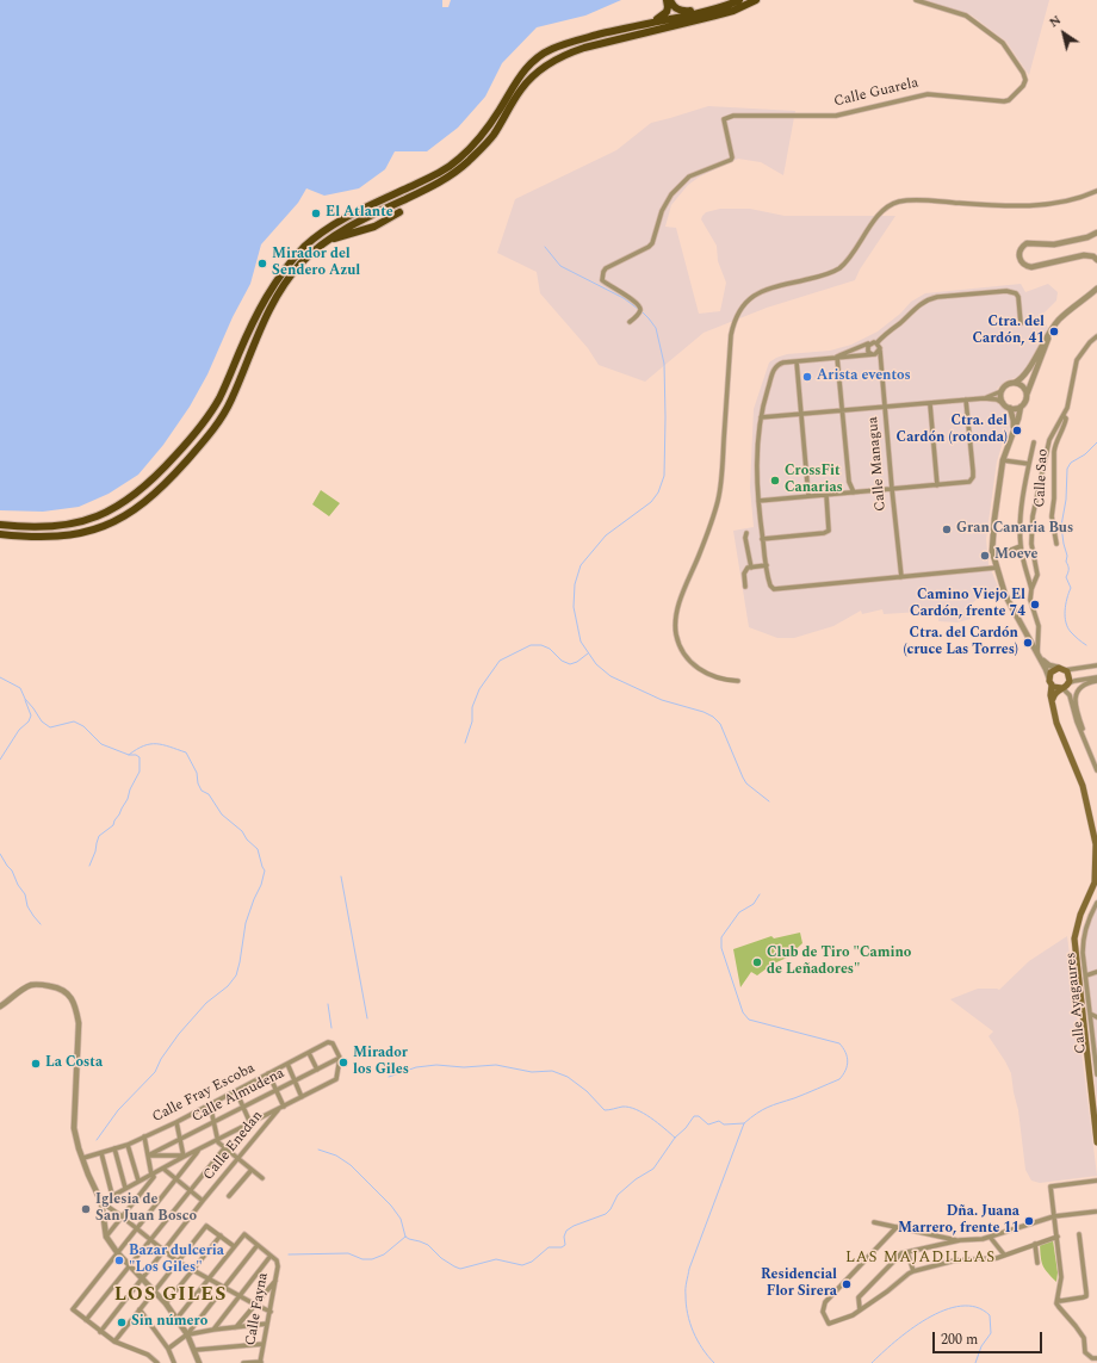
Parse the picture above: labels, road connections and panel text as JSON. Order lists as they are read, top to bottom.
{
  "streets": {
    "street": [
      "Calle Guarela",
      "Calle Managua",
      "Calle Sao",
      "Calle Ayagaures",
      "Calle Fray Escoba",
      "Calle Almudena",
      "Calle Enedan",
      "Calle Fayna"
    ]
  },
  "crossings": [
    ["Calle Fray Escoba", "Calle Almudena"]
  ],
  "districts": ["LAS MAJADILLAS", "LOS GILES"],
  "places": [
    "El Atlante",
    "Mirador del Sendero Azul",
    "Ctra. del Cardón, 41",
    "Arista eventos",
    "Ctra. del Cardón (rotonda)",
    "CrossFit Canarias",
    "Gran Canaria Bus",
    "Moeve",
    "Camino Viejo El Cardón, frente 74",
    "Ctra. del Cardón (cruce Las Torres)",
    "Club de Tiro \"Camino de Leñadores\"",
    "Mirador los Giles",
    "La Costa",
    "Iglesia de San Juan Bosco",
    "Dña. Juana Marrero, frente 11",
    "Bazar dulceria \"Los Giles\"",
    "Residencial Flor Sirera",
    "Sin número"
  ],
  "scale_bar": "200 m",
  "north": "top left"
}
